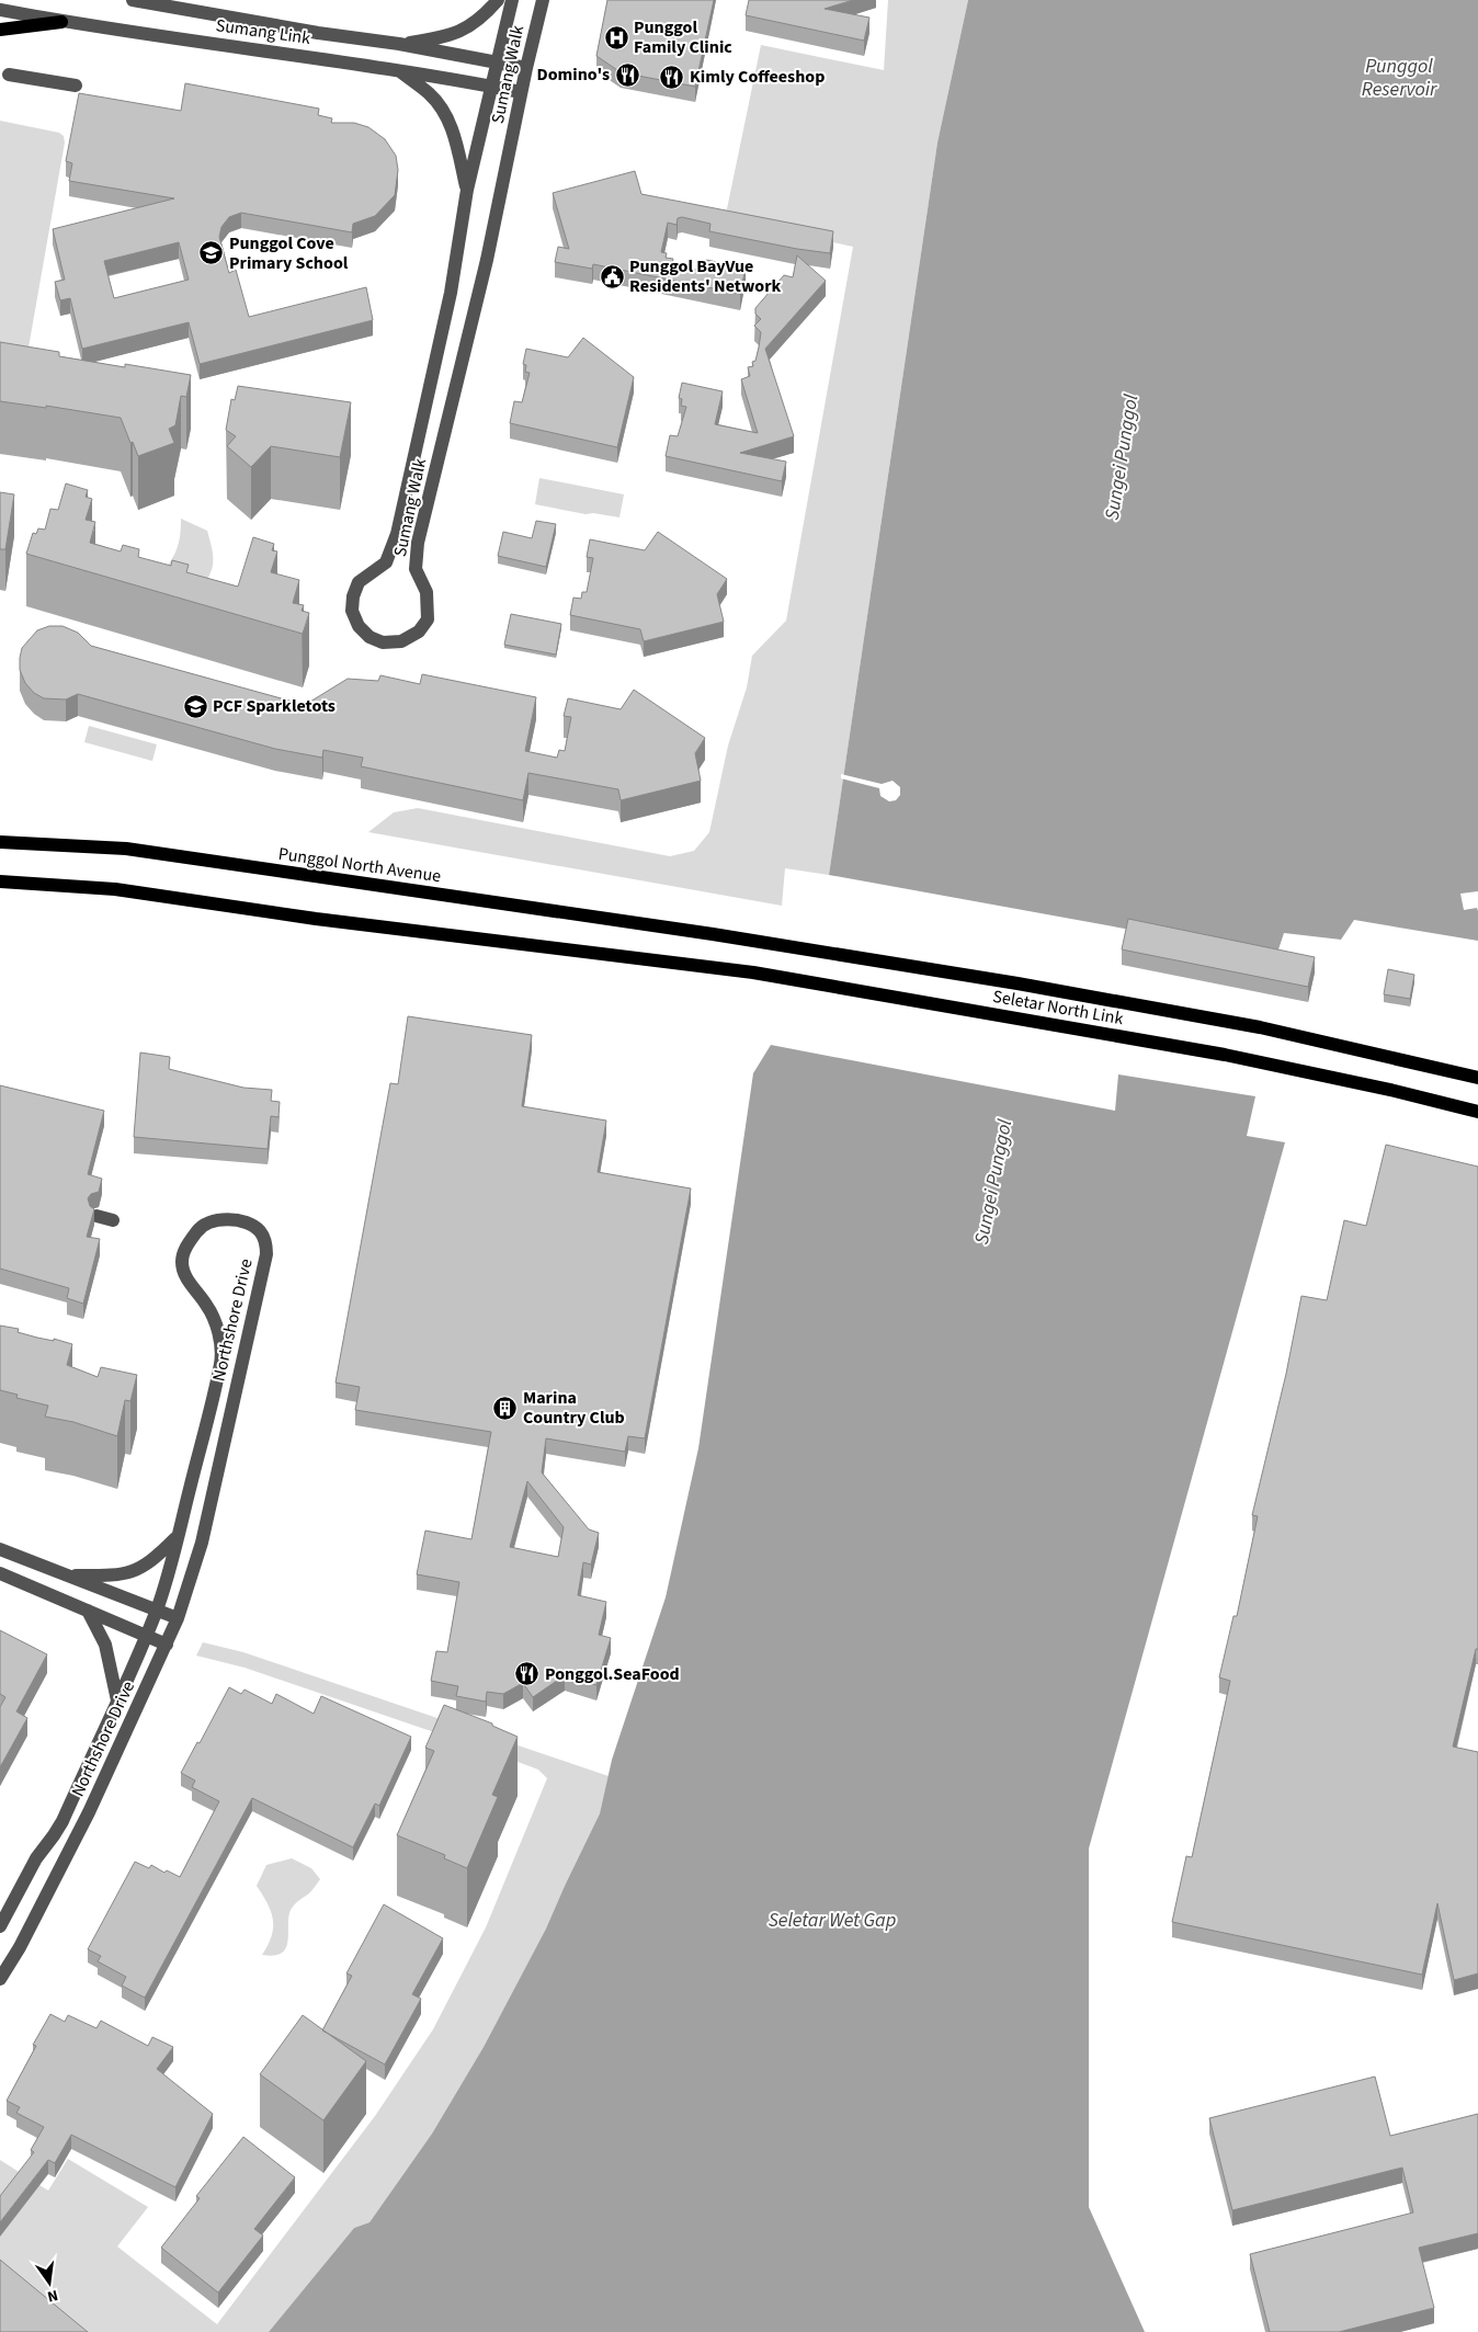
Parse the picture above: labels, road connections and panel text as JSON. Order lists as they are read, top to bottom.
{
  "streets": {
    "main road": ["Punggol North Avenue", "Seletar North Link"],
    "street": ["Sumang Link", "Sumang Walk", "Northshore Drive"]
  },
  "crossings": [
    ["Sumang Link", "Sumang Walk"],
    ["Punggol North Avenue", "Seletar North Link"]
  ],
  "water": ["Punggol Reservoir", "Sungei Punggol", "Seletar Wet Gap"],
  "places": {
    "hospital": ["Punggol Family Clinic"],
    "restaurant": ["Domino's", "Kimly Coffeeshop", "Ponggol.SeaFood"],
    "school or university": ["Punggol Cove Primary School", "PCF Sparkletots"],
    "public building": ["Punggol BayVue Residents' Network"],
    "building": ["Marina Country Club"]
  },
  "north": "bottom"
}
